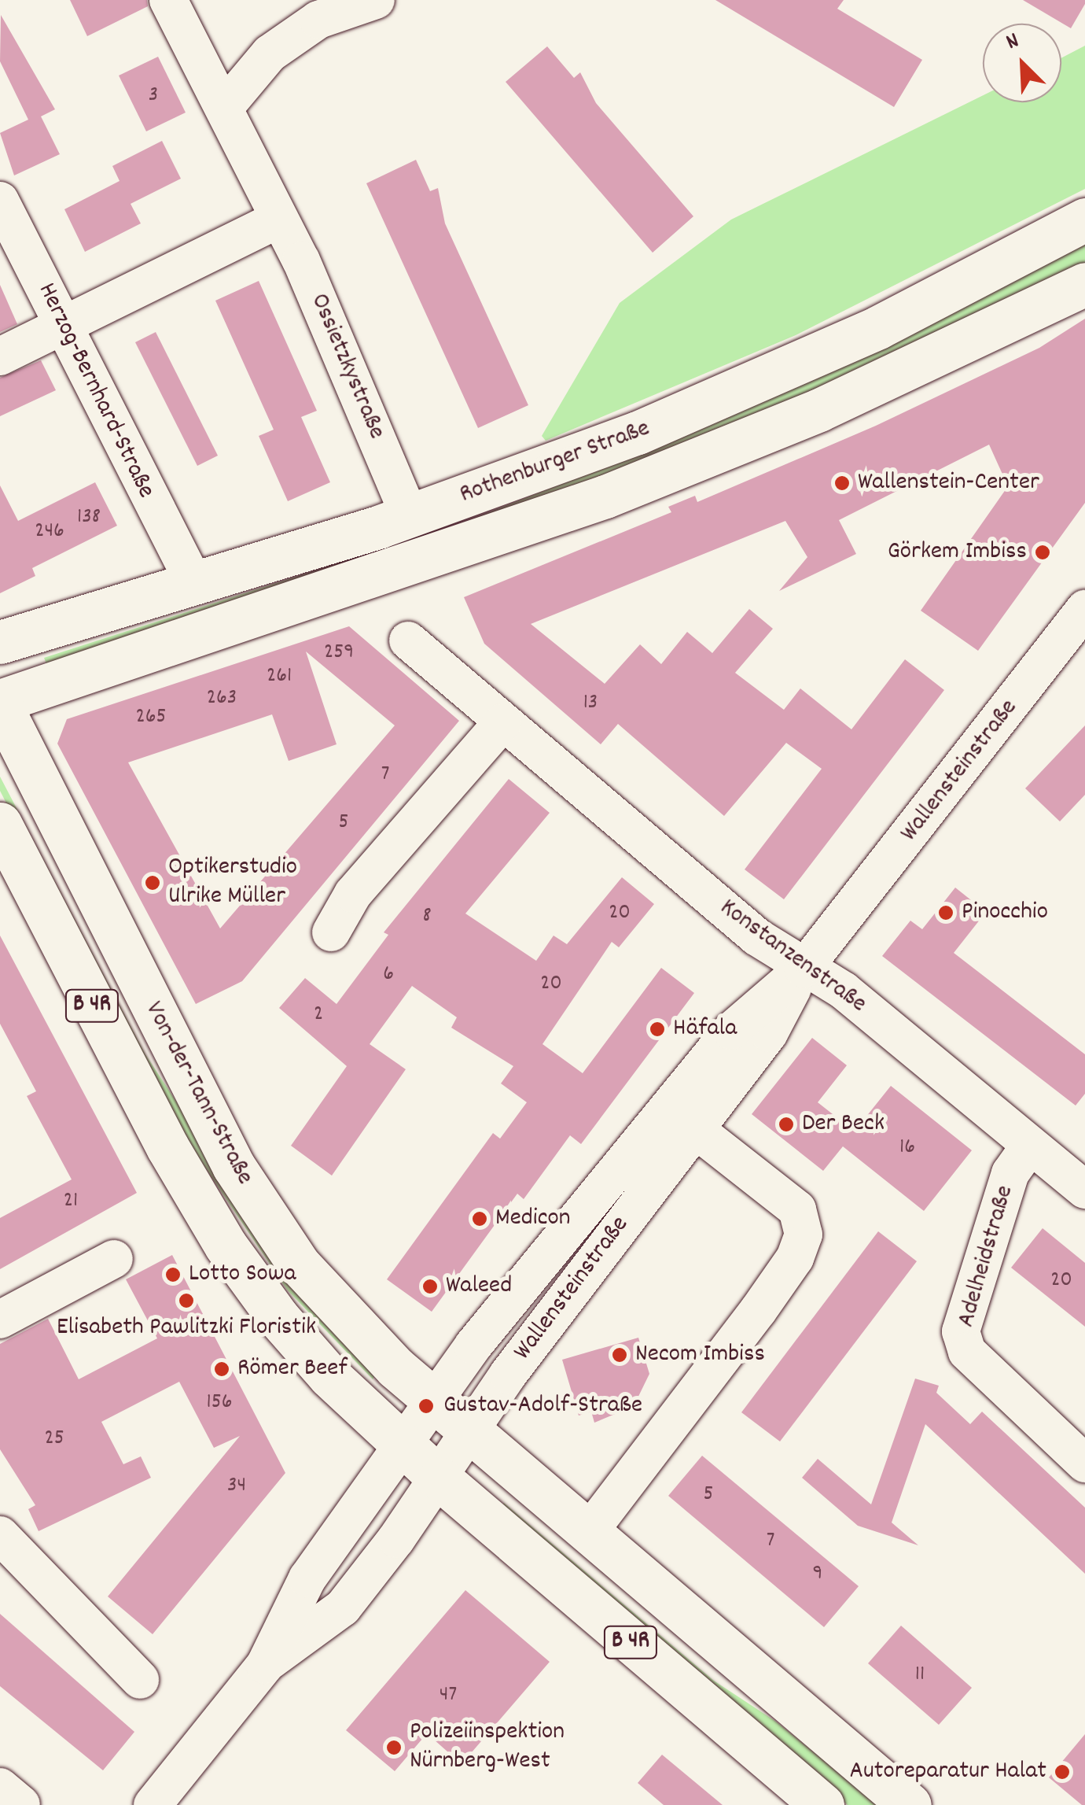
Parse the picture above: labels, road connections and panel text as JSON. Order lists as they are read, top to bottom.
{
  "streets": {
    "main road": ["Rothenburger Straße", "B 4R", "Von-der-Tann-Straße"],
    "street": [
      "Ossietzkystraße",
      "Herzog-Bernhard-Straße",
      "Wallensteinstraße",
      "Konstanzenstraße",
      "Adelheidstraße"
    ]
  },
  "crossings": [
    ["Ossietzkystraße", "Rothenburger Straße"],
    ["Herzog-Bernhard-Straße", "Rothenburger Straße"],
    ["Rothenburger Straße", "Von-der-Tann-Straße"],
    ["Wallensteinstraße", "Konstanzenstraße"],
    ["Wallensteinstraße", "B 4R"],
    ["Wallensteinstraße", "Von-der-Tann-Straße"],
    ["Konstanzenstraße", "Adelheidstraße"],
    ["B 4R", "Von-der-Tann-Straße"]
  ],
  "places": [
    "Wallenstein-Center",
    "Görkem Imbiss",
    "Optikerstudio Ulrike Müller",
    "Pinocchio",
    "Häfala",
    "Der Beck",
    "Medicon",
    "Lotto Sowa",
    "Waleed",
    "Elisabeth Pawlitzki Floristik",
    "Necom Imbiss",
    "Römer Beef",
    "Gustav-Adolf-Straße",
    "Polizeiinspektion Nürnberg-West",
    "Autoreparatur Halat"
  ],
  "house_numbers": [
    "3",
    "138",
    "246",
    "259",
    "261",
    "263",
    "13",
    "265",
    "7",
    "5",
    "20",
    "8",
    "6",
    "20",
    "2",
    "16",
    "21",
    "20",
    "156",
    "25",
    "34",
    "5",
    "7",
    "9",
    "11",
    "47"
  ],
  "north": "top left"
}
